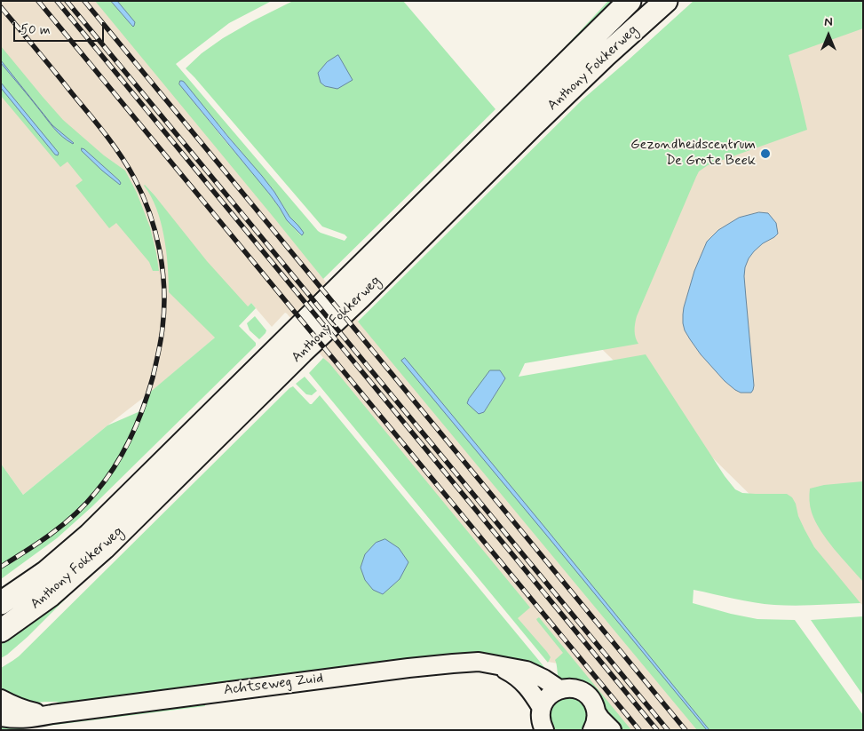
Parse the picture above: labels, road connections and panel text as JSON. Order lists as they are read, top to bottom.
{
  "streets": {
    "main road": ["Anthony Fokkerweg"],
    "street": ["Achtseweg Zuid"]
  },
  "places": ["Gezondheidscentrum De Grote Beek"],
  "scale_bar": "50 m",
  "north": "top"
}
